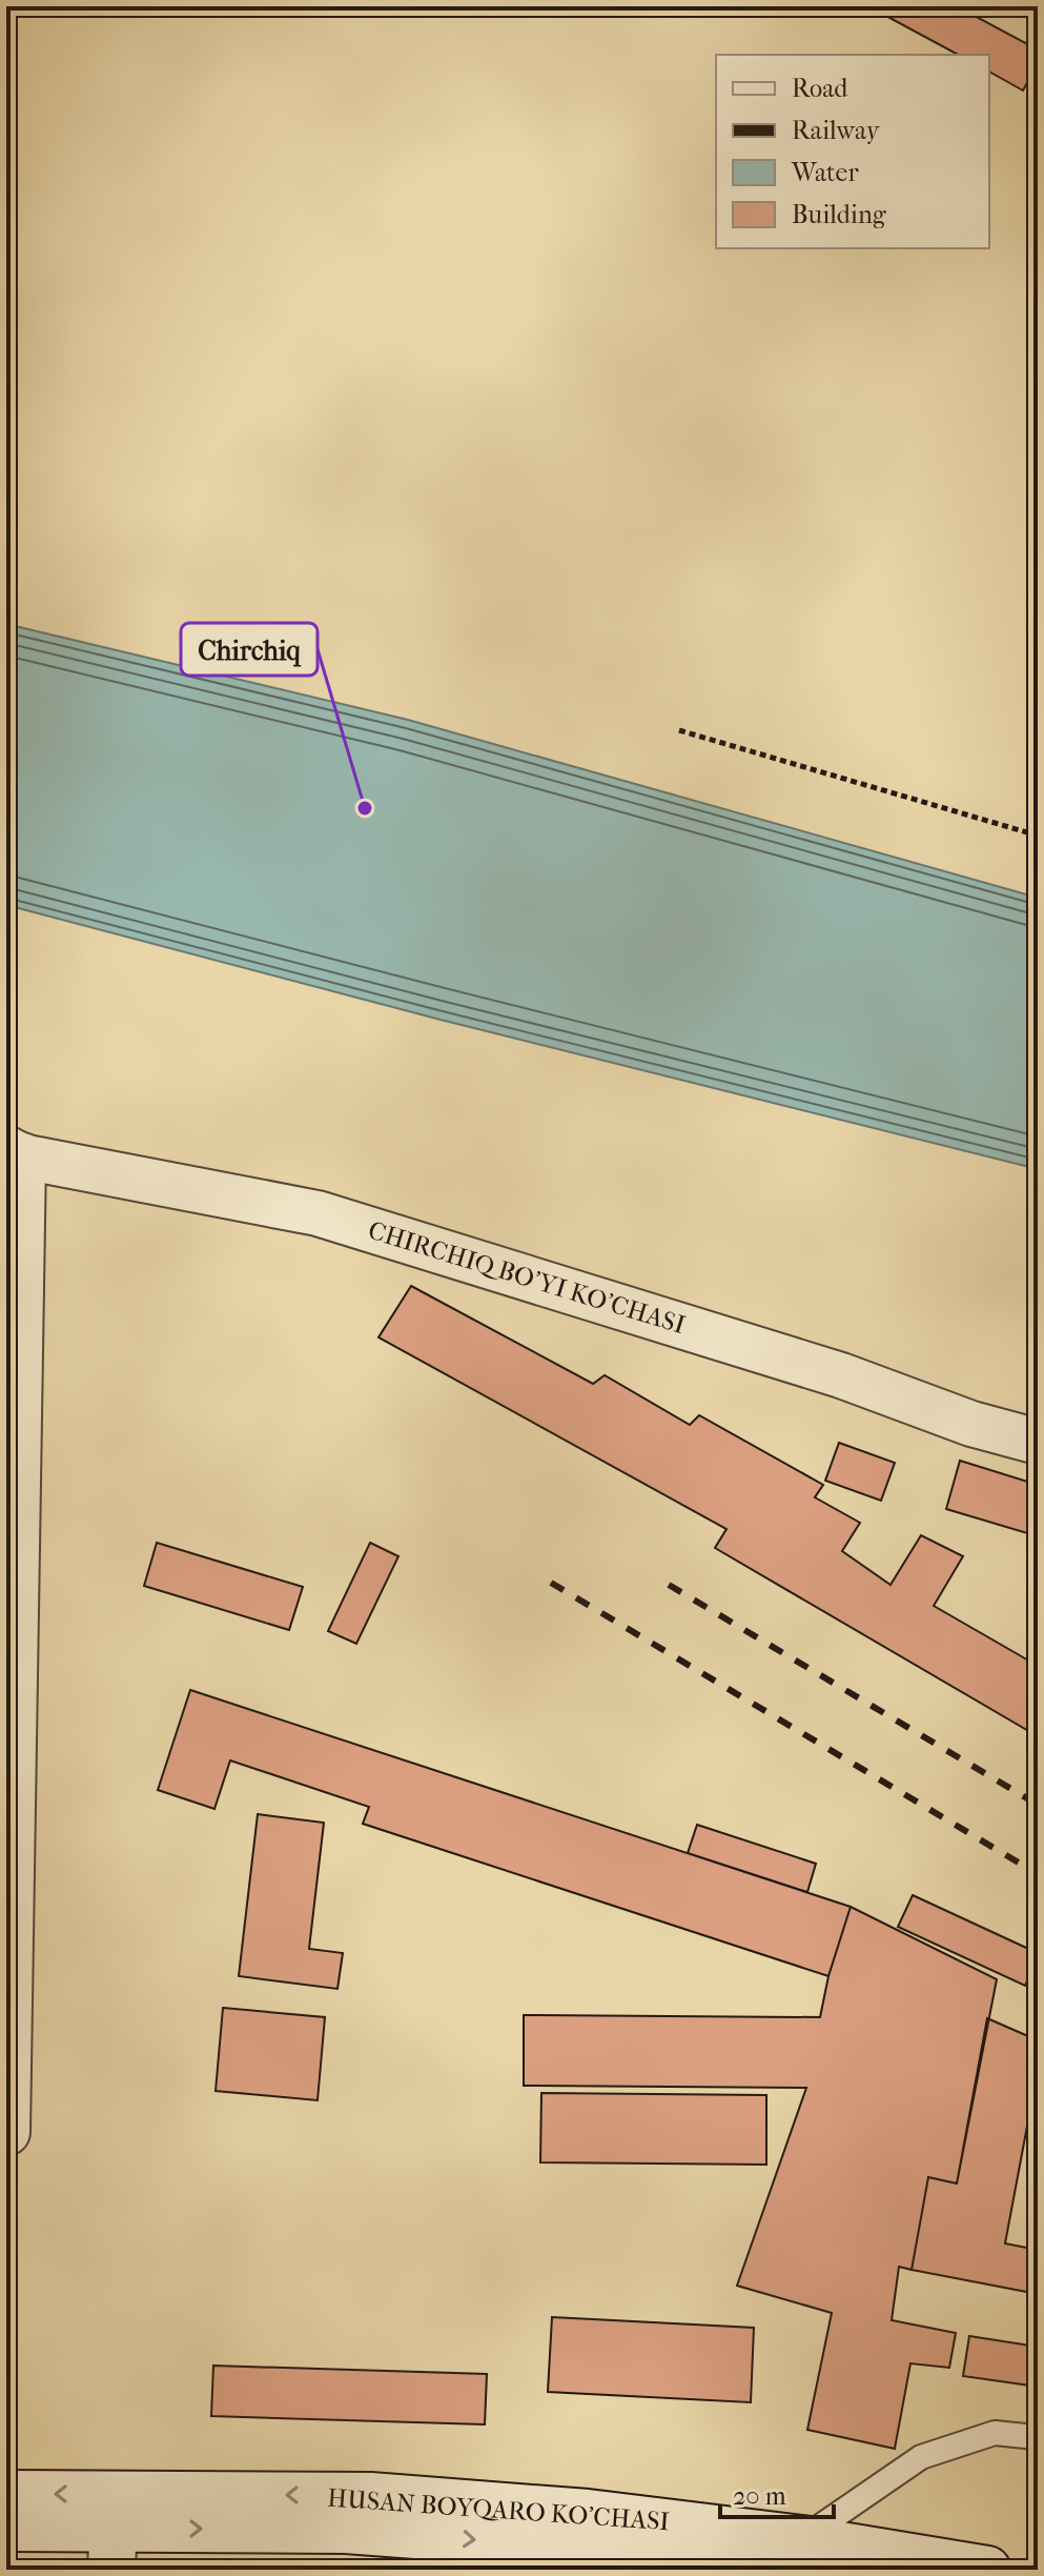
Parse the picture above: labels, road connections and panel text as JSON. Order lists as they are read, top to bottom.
{
  "streets": {
    "main road": ["HUSAN BOYQARO KO'CHASI"],
    "street": ["CHIRCHIQ BO'YI KO'CHASI"]
  },
  "places": ["Chirchiq"],
  "legend": [
    "Road",
    "Railway",
    "Water",
    "Building"
  ],
  "scale_bar": "20 m"
}
